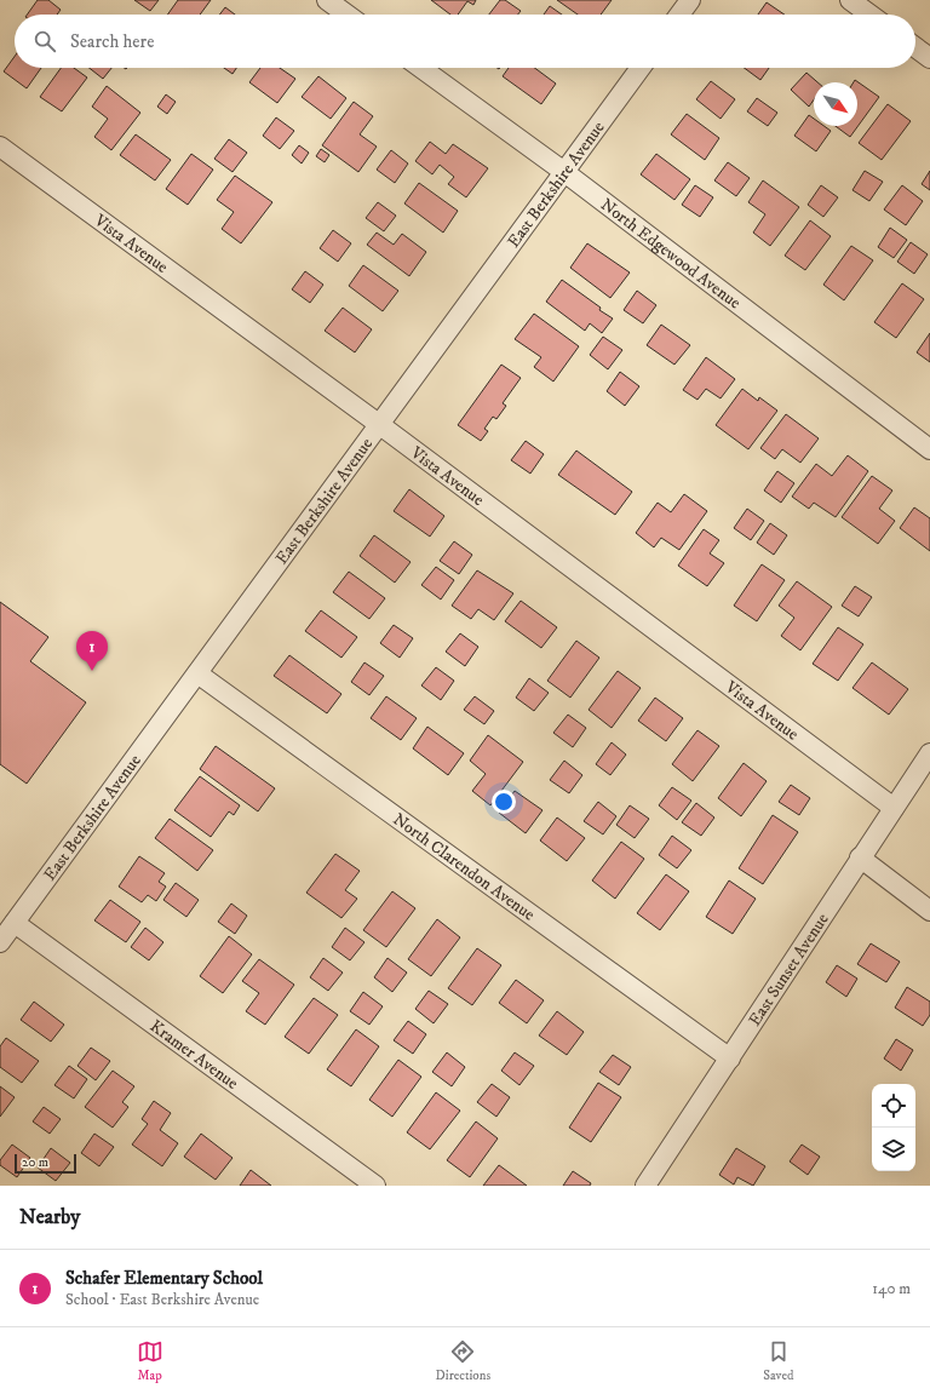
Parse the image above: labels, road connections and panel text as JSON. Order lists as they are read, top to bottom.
{
  "streets": {
    "street": [
      "East Berkshire Avenue",
      "Vista Avenue",
      "North Edgewood Avenue",
      "North Clarendon Avenue",
      "East Sunset Avenue",
      "Kramer Avenue"
    ]
  },
  "crossings": [
    ["East Berkshire Avenue", "Vista Avenue"],
    ["East Berkshire Avenue", "North Edgewood Avenue"],
    ["East Berkshire Avenue", "North Clarendon Avenue"],
    ["East Berkshire Avenue", "Kramer Avenue"],
    ["Vista Avenue", "East Sunset Avenue"],
    ["North Clarendon Avenue", "East Sunset Avenue"]
  ],
  "scale_bar": "20 m",
  "north": "bottom right",
  "page": {
    "search": "Search here",
    "pins": "1",
    "scale": "20 m",
    "heading": "Nearby",
    "list": [
      {
        "mark": "1",
        "name": "Schafer Elementary School",
        "note": "School · East Berkshire Avenue",
        "value": "140 m"
      }
    ],
    "nav": ["Map", "Directions", "Saved"]
  }
}
